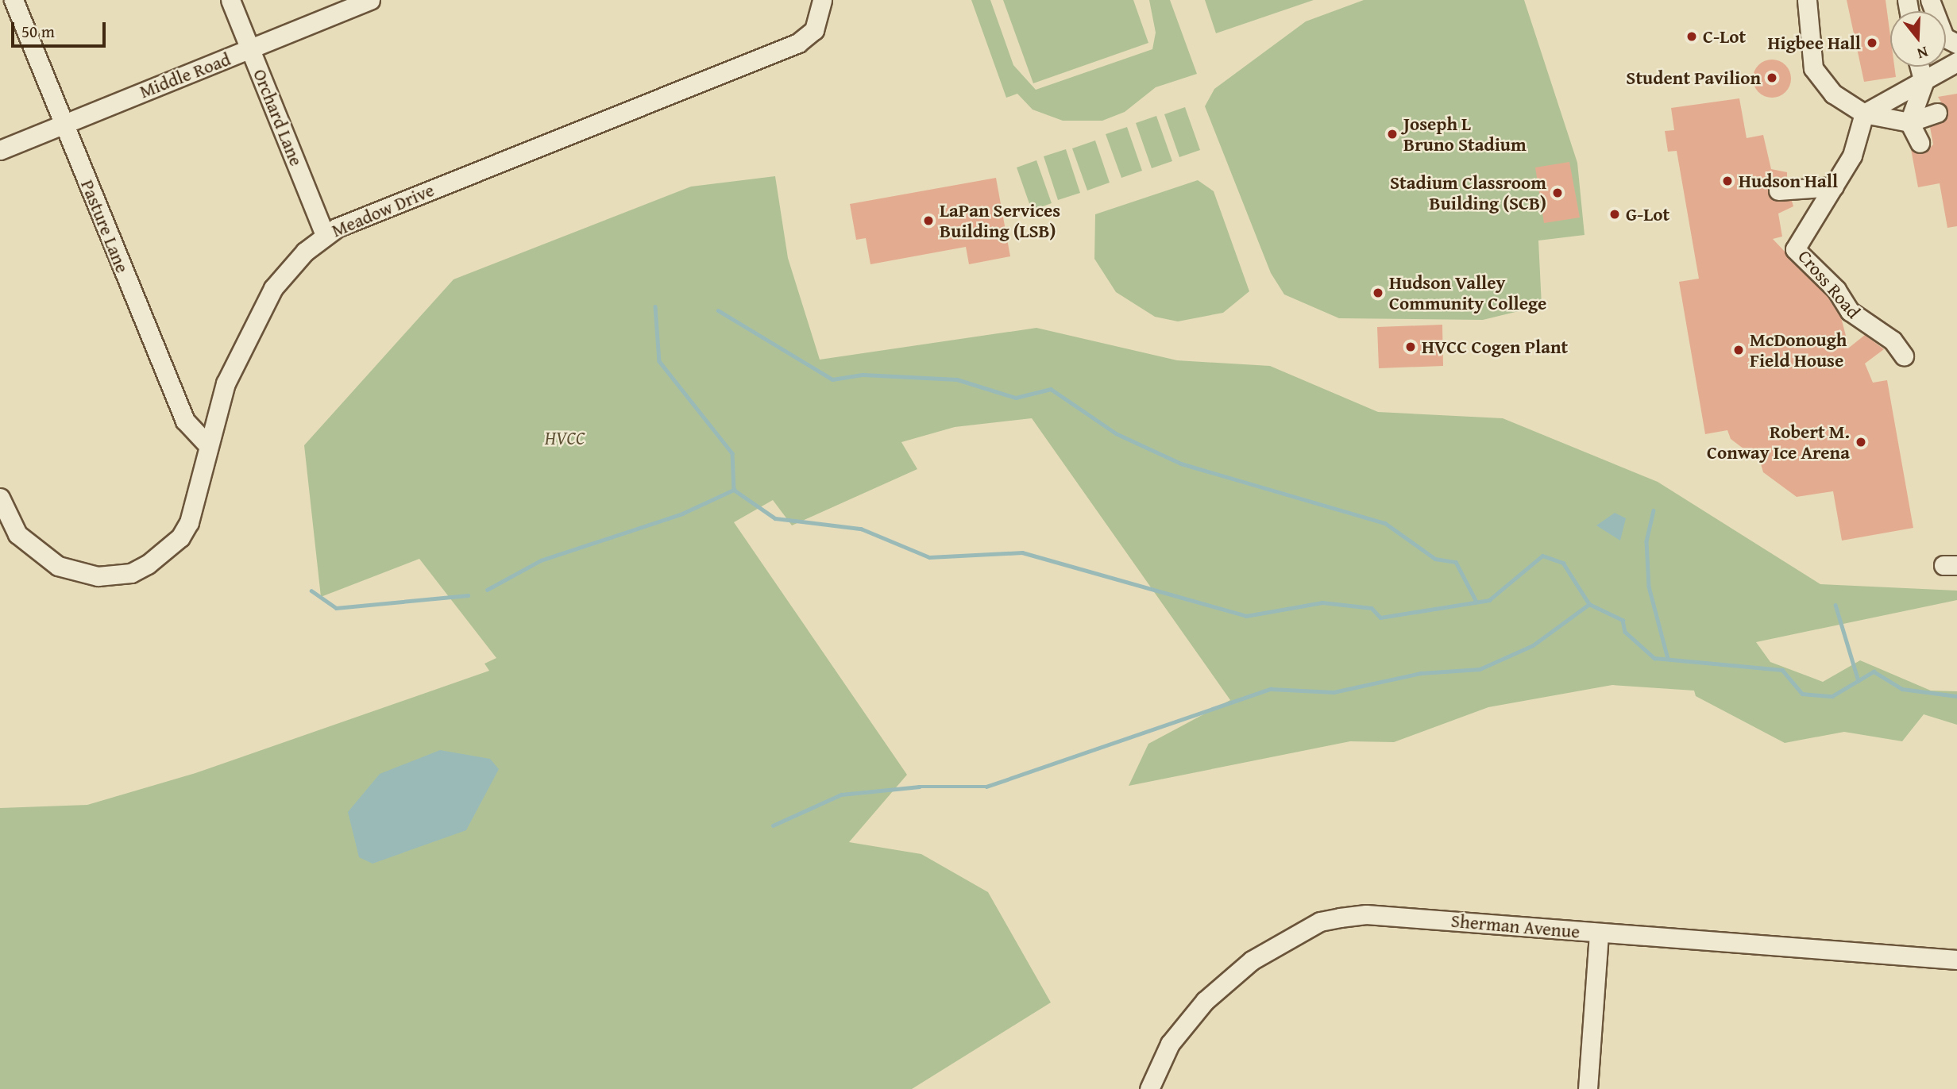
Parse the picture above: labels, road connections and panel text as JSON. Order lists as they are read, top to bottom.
{
  "streets": {
    "street": [
      "Middle Road",
      "Orchard Lane",
      "Meadow Drive",
      "Pasture Lane",
      "Cross Road",
      "Sherman Avenue"
    ]
  },
  "crossings": [
    ["Middle Road", "Orchard Lane"],
    ["Middle Road", "Pasture Lane"],
    ["Orchard Lane", "Meadow Drive"],
    ["Meadow Drive", "Pasture Lane"]
  ],
  "parks": ["HVCC"],
  "places": [
    "C-Lot",
    "Higbee Hall",
    "Student Pavilion",
    "Joseph L Bruno Stadium",
    "Hudson Hall",
    "Stadium Classroom Building (SCB)",
    "G-Lot",
    "LaPan Services Building (LSB)",
    "Hudson Valley Community College",
    "HVCC Cogen Plant",
    "McDonough Field House",
    "Robert M. Conway Ice Arena"
  ],
  "scale_bar": "50 m",
  "north": "bottom"
}
